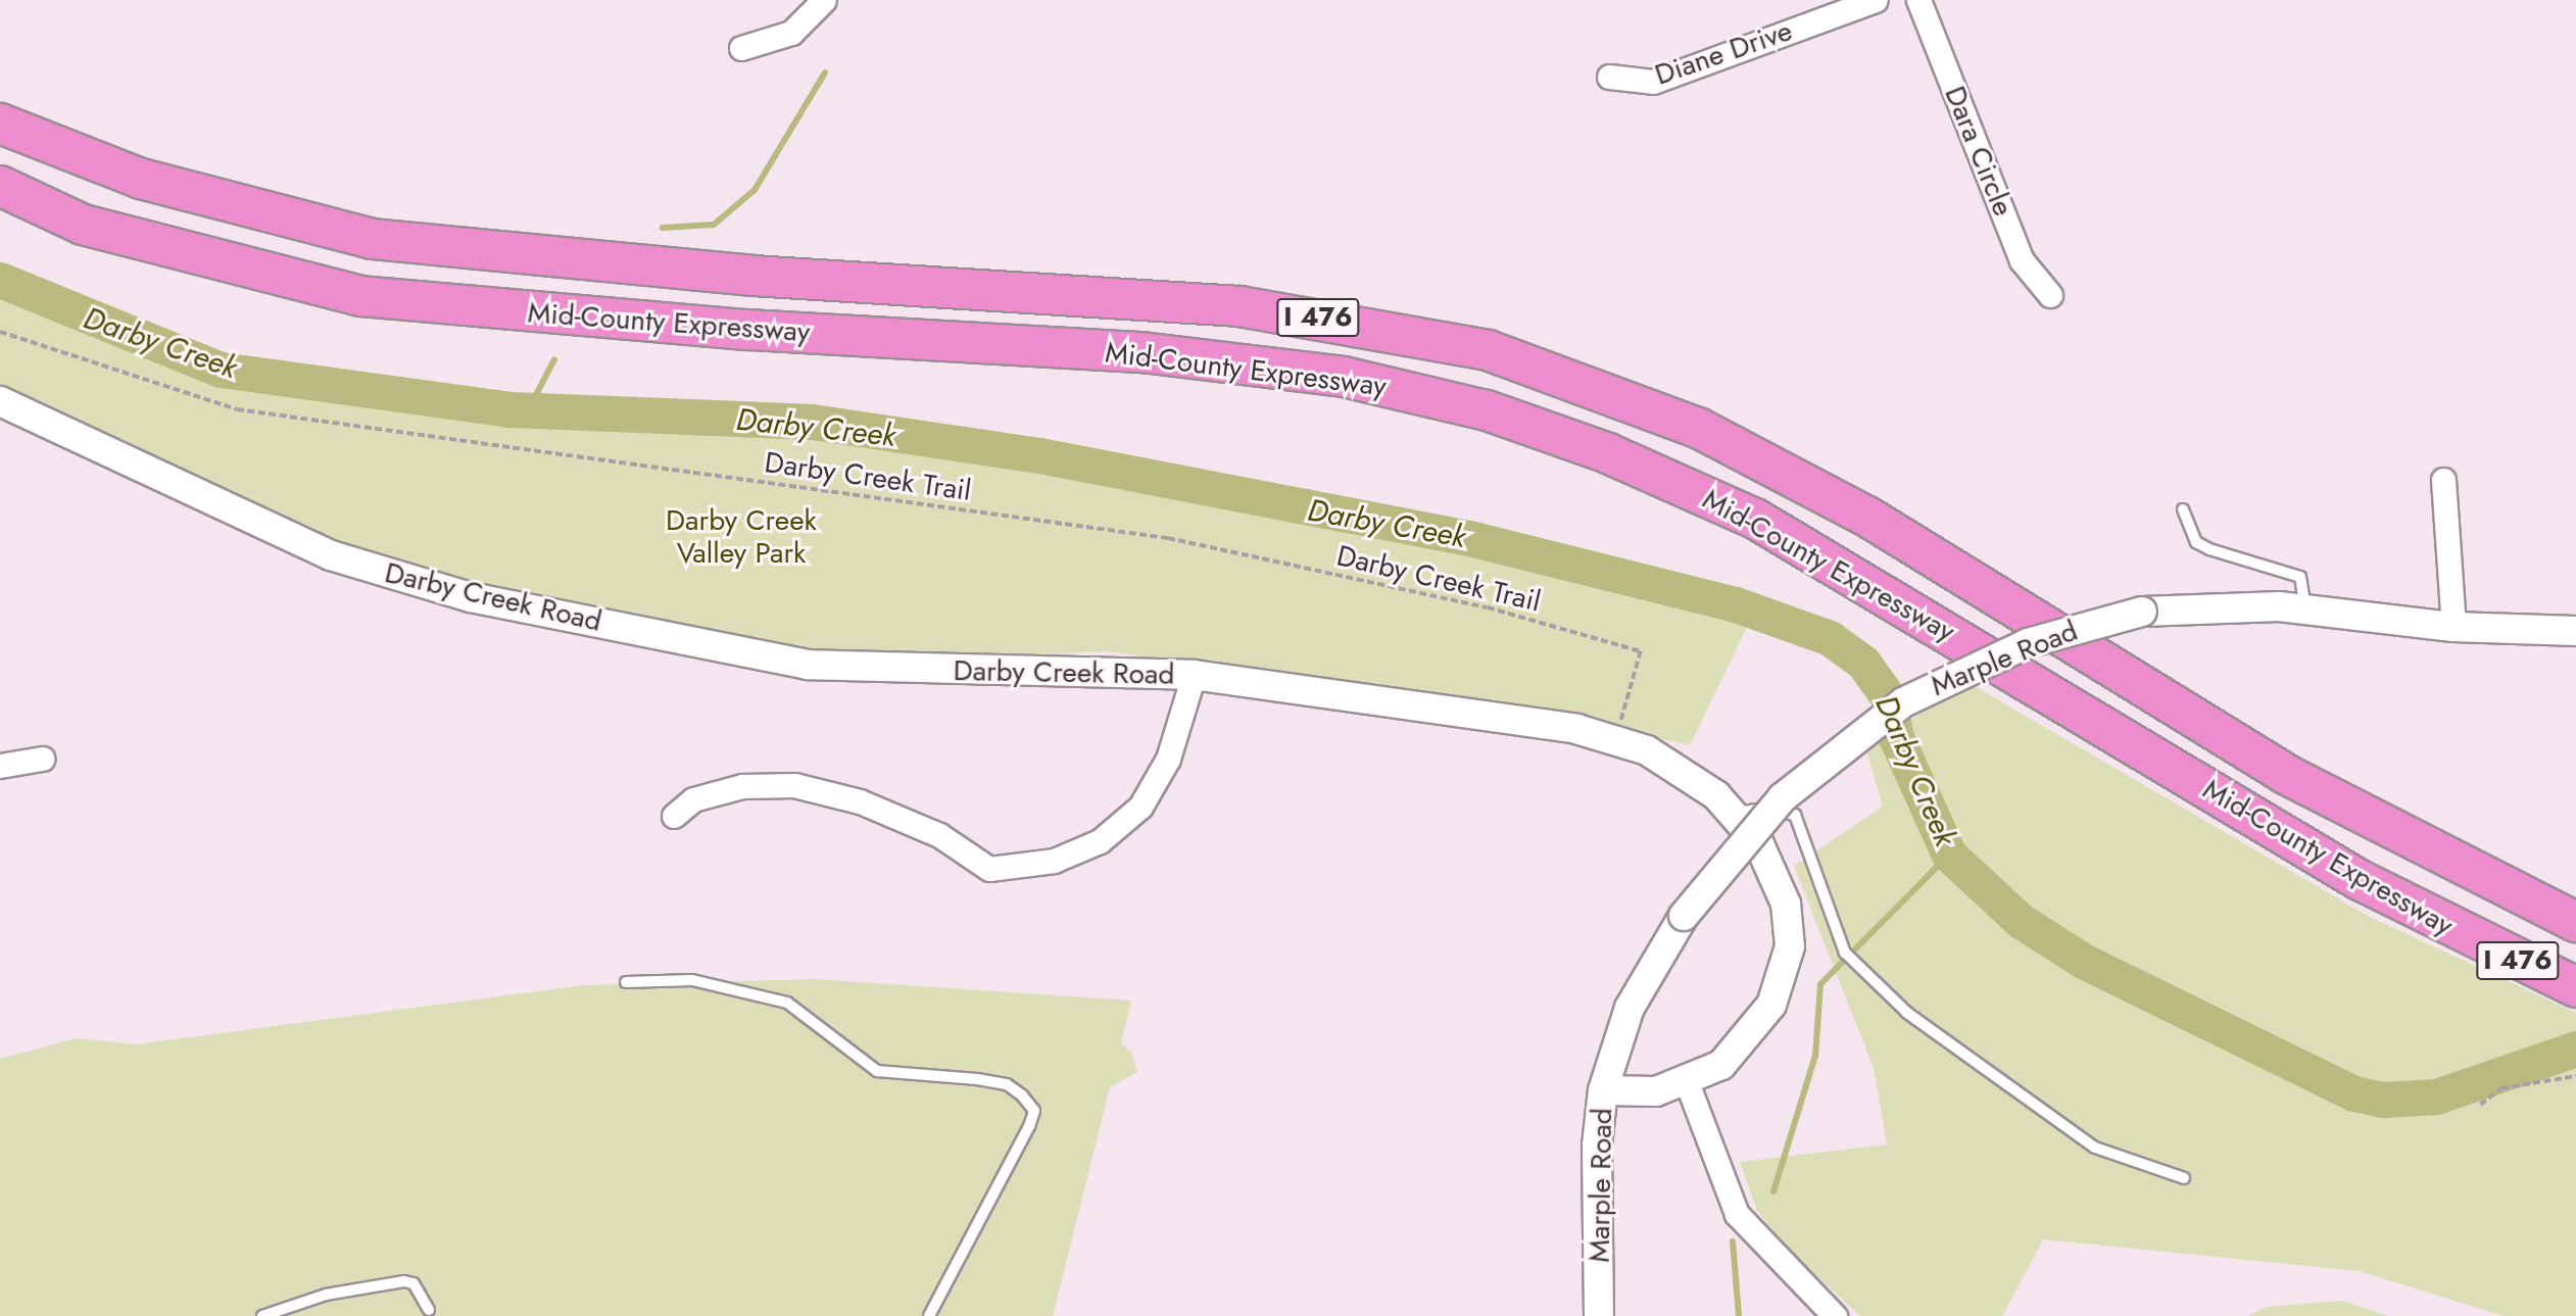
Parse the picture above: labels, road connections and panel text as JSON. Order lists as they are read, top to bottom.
{
  "streets": {
    "highway": ["I 476", "Mid-County Expressway"],
    "street": [
      "Diane Drive",
      "Dara Circle",
      "Darby Creek Road",
      "Marple Road"
    ],
    "path": ["Darby Creek Trail"]
  },
  "crossings": [
    ["Darby Creek Trail", "Darby Creek Road"],
    ["Darby Creek Road", "Marple Road"]
  ],
  "water": ["Darby Creek"],
  "parks": ["Darby Creek Valley Park"]
}
